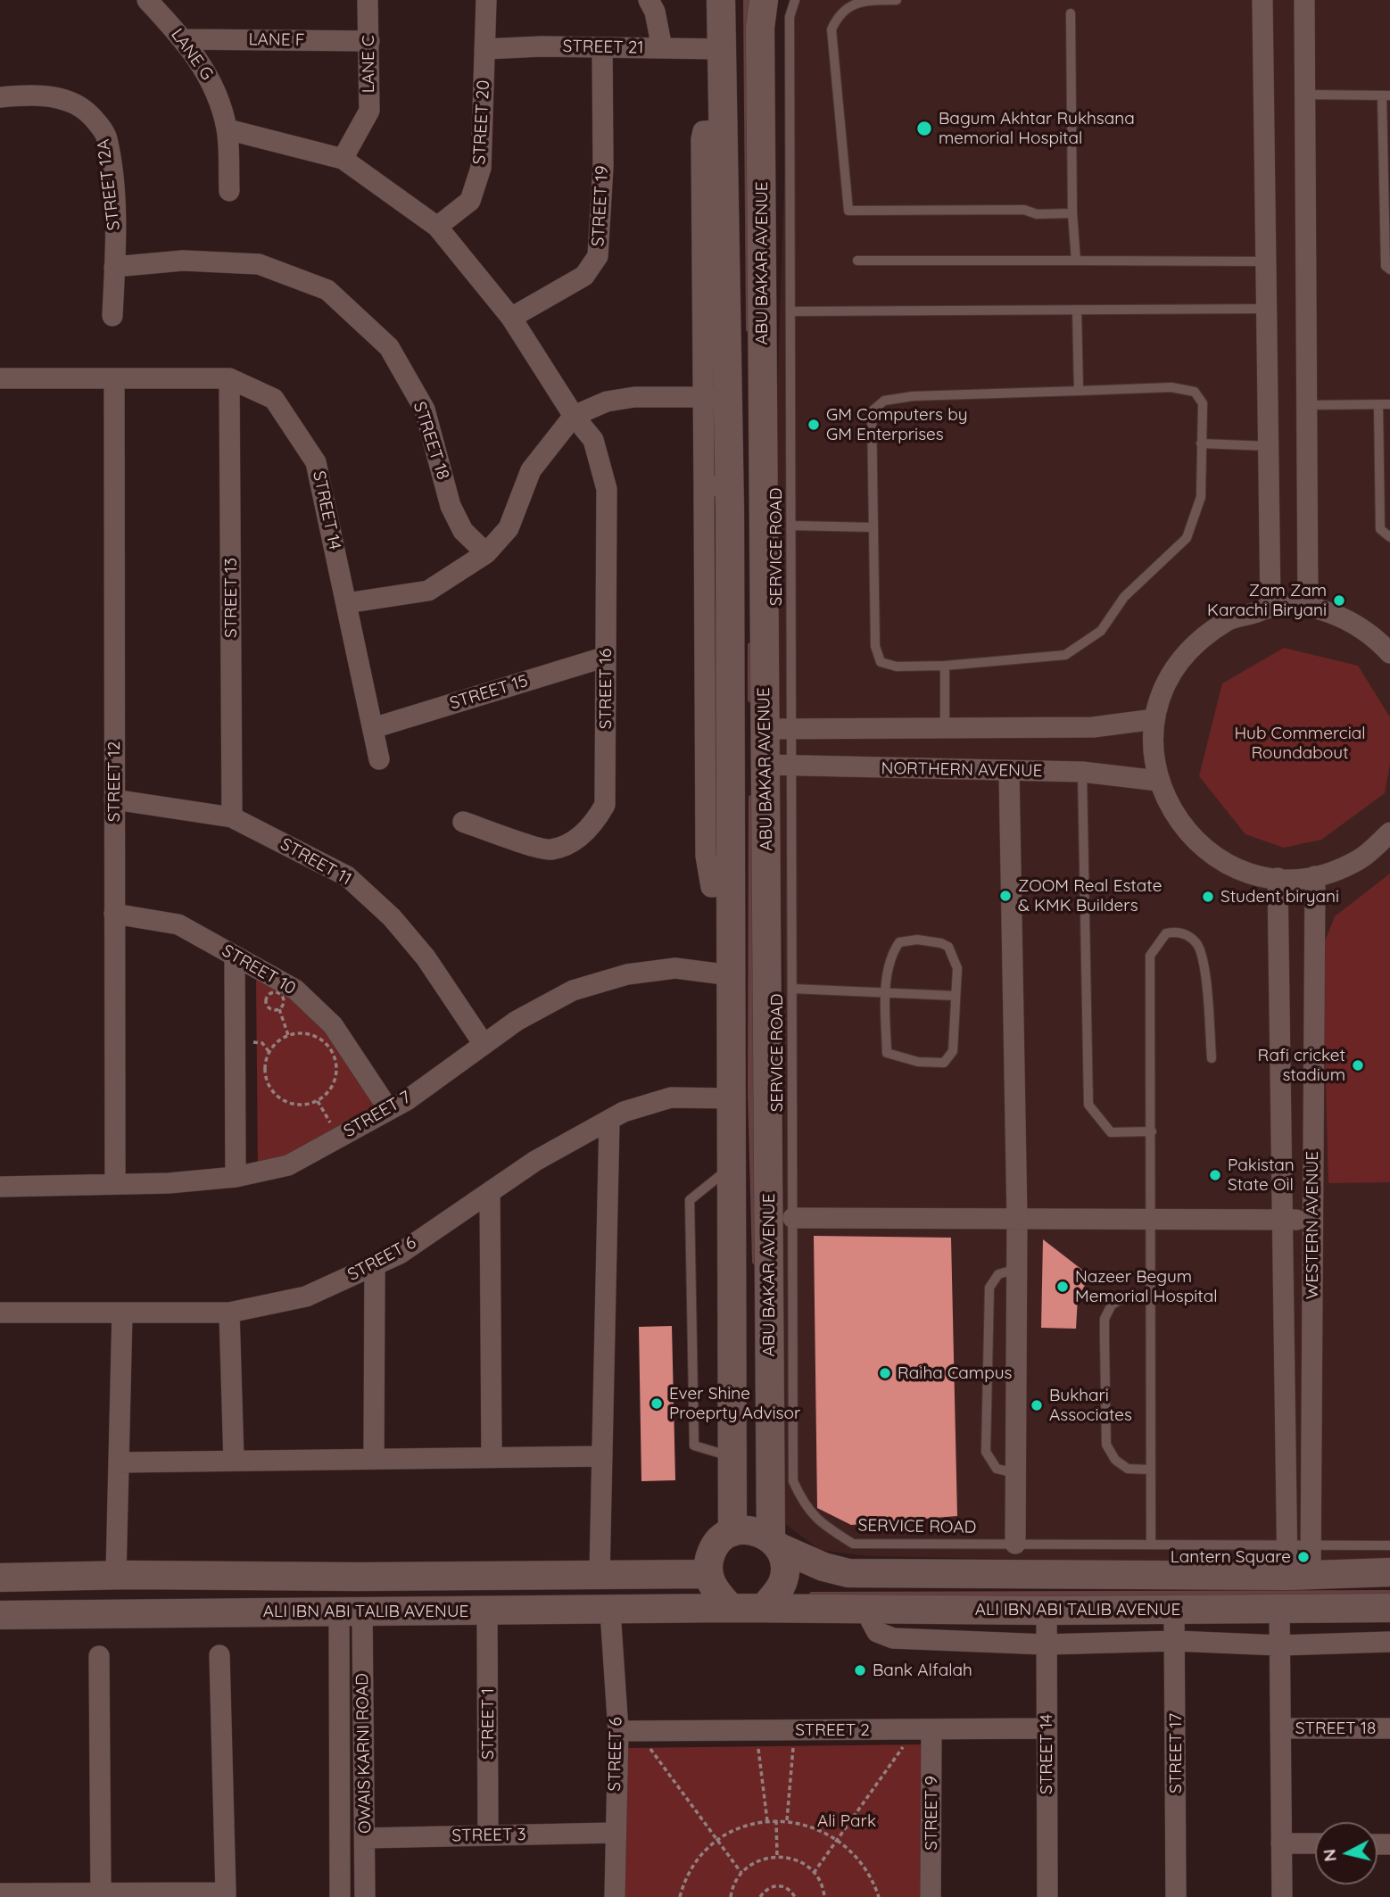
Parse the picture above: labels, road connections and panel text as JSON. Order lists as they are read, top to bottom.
{
  "streets": {
    "main road": ["ABU BAKAR AVENUE", "ALI IBN ABI TALIB AVENUE"],
    "street": [
      "LANE F",
      "STREET 21",
      "LANE G",
      "LANE C",
      "STREET 20",
      "STREET 12A",
      "STREET 19",
      "STREET 18",
      "STREET 14",
      "STREET 13",
      "STREET 16",
      "STREET 15",
      "NORTHERN AVENUE",
      "STREET 12",
      "STREET 11",
      "STREET 10",
      "STREET 7",
      "WESTERN AVENUE",
      "STREET 6",
      "STREET 1",
      "STREET 2",
      "OWAIS KARNI ROAD",
      "STREET 17",
      "STREET 9",
      "STREET 3"
    ],
    "lane": ["SERVICE ROAD"]
  },
  "crossings": [
    ["LANE F", "LANE G"],
    ["LANE F", "LANE C"],
    ["STREET 21", "STREET 20"],
    ["STREET 21", "STREET 19"],
    ["STREET 21", "ABU BAKAR AVENUE"],
    ["LANE C", "STREET 16"],
    ["STREET 20", "STREET 16"],
    ["STREET 12A", "STREET 18"],
    ["STREET 19", "STREET 16"],
    ["ABU BAKAR AVENUE", "NORTHERN AVENUE"],
    ["ABU BAKAR AVENUE", "STREET 7"],
    ["ABU BAKAR AVENUE", "STREET 6"],
    ["ABU BAKAR AVENUE", "ALI IBN ABI TALIB AVENUE"],
    ["STREET 14", "STREET 13"],
    ["STREET 14", "STREET 15"],
    ["STREET 14", "STREET 12"],
    ["STREET 14", "ALI IBN ABI TALIB AVENUE"],
    ["STREET 14", "STREET 2"],
    ["SERVICE ROAD", "NORTHERN AVENUE"],
    ["SERVICE ROAD", "WESTERN AVENUE"],
    ["STREET 13", "STREET 11"],
    ["STREET 16", "STREET 15"],
    ["STREET 12", "STREET 11"],
    ["STREET 12", "STREET 10"],
    ["STREET 12", "STREET 7"],
    ["STREET 11", "STREET 7"],
    ["STREET 10", "STREET 7"],
    ["WESTERN AVENUE", "ALI IBN ABI TALIB AVENUE"],
    ["STREET 6", "ALI IBN ABI TALIB AVENUE"],
    ["STREET 6", "STREET 2"],
    ["STREET 6", "STREET 3"],
    ["ALI IBN ABI TALIB AVENUE", "STREET 1"],
    ["ALI IBN ABI TALIB AVENUE", "OWAIS KARNI ROAD"],
    ["ALI IBN ABI TALIB AVENUE", "STREET 17"],
    ["STREET 1", "STREET 3"],
    ["STREET 2", "STREET 9"],
    ["OWAIS KARNI ROAD", "STREET 3"]
  ],
  "parks": ["Hub Commercial Roundabout", "Ali Park"],
  "places": [
    "Bagum Akhtar Rukhsana memorial Hospital",
    "GM Computers by GM Enterprises",
    "Zam Zam Karachi Biryani",
    "ZOOM Real Estate & KMK Builders",
    "Student biryani",
    "Rafi cricket stadium",
    "Pakistan State Oil",
    "Nazeer Begum Memorial Hospital",
    "Raiha Campus",
    "Ever Shine Proeprty Advisor",
    "Bukhari Associates",
    "Lantern Square",
    "Bank Alfalah"
  ],
  "north": "left"
}
